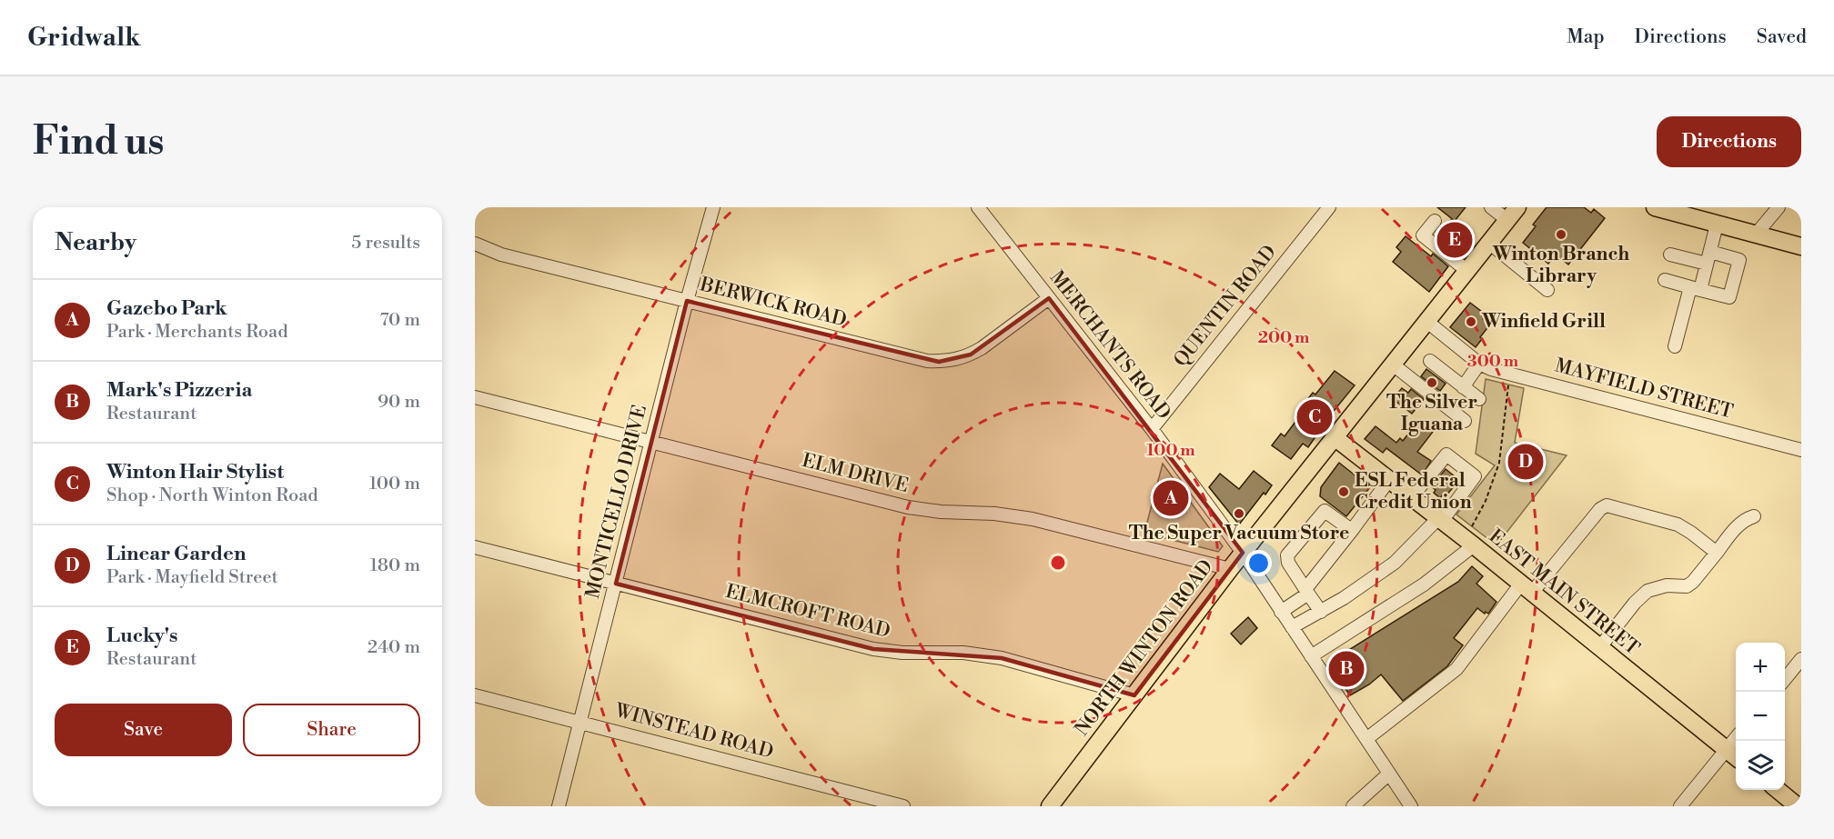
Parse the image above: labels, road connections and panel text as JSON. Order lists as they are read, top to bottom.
{
  "streets": {
    "main road": ["EAST MAIN STREET", "NORTH WINTON ROAD"],
    "street": [
      "BERWICK ROAD",
      "QUENTIN ROAD",
      "MERCHANTS ROAD",
      "MAYFIELD STREET",
      "ELM DRIVE",
      "MONTICELLO DRIVE",
      "ELMCROFT ROAD",
      "WINSTEAD ROAD"
    ]
  },
  "crossings": [
    ["BERWICK ROAD", "MERCHANTS ROAD"],
    ["BERWICK ROAD", "MONTICELLO DRIVE"],
    ["QUENTIN ROAD", "MERCHANTS ROAD"],
    ["MERCHANTS ROAD", "NORTH WINTON ROAD"],
    ["MAYFIELD STREET", "NORTH WINTON ROAD"],
    ["ELM DRIVE", "MONTICELLO DRIVE"],
    ["ELM DRIVE", "NORTH WINTON ROAD"],
    ["MONTICELLO DRIVE", "ELMCROFT ROAD"],
    ["MONTICELLO DRIVE", "WINSTEAD ROAD"],
    ["EAST MAIN STREET", "NORTH WINTON ROAD"],
    ["ELMCROFT ROAD", "NORTH WINTON ROAD"]
  ],
  "places": [
    "Winton Branch Library",
    "Winfield Grill",
    "The Silver Iguana",
    "ESL Federal Credit Union",
    "The Super Vacuum Store"
  ],
  "page": {
    "header": "Gridwalk",
    "nav": ["Map", "Directions", "Saved"],
    "buttons": [
      "Directions",
      ["Save", "Share"]
    ],
    "title": "Find us",
    "heading": ["Nearby", "5 results"],
    "pins": [
      "E",
      "C",
      "D",
      "A",
      "B"
    ],
    "list": [
      {
        "mark": "A",
        "name": "Gazebo Park",
        "note": "Park · Merchants Road",
        "value": "70 m"
      },
      {
        "mark": "B",
        "name": "Mark's Pizzeria",
        "note": "Restaurant",
        "value": "90 m"
      },
      {
        "mark": "C",
        "name": "Winton Hair Stylist",
        "note": "Shop · North Winton Road",
        "value": "100 m"
      },
      {
        "mark": "D",
        "name": "Linear Garden",
        "note": "Park · Mayfield Street",
        "value": "180 m"
      },
      {
        "mark": "E",
        "name": "Lucky's",
        "note": "Restaurant",
        "value": "240 m"
      }
    ],
    "map_buttons": ["+", "−"]
  },
  "rings": ["200 m", "300 m", "100 m"]
}
